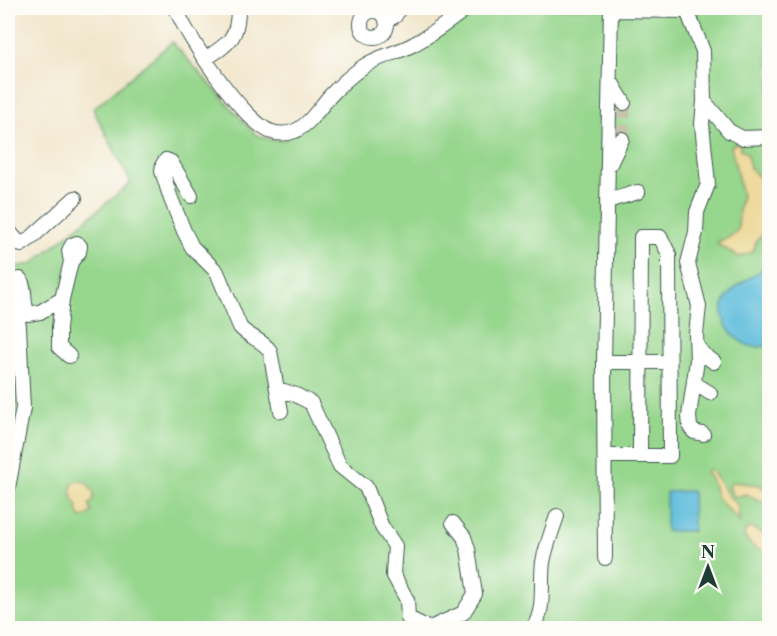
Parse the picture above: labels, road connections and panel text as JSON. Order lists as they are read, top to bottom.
{
  "north": "top"
}
